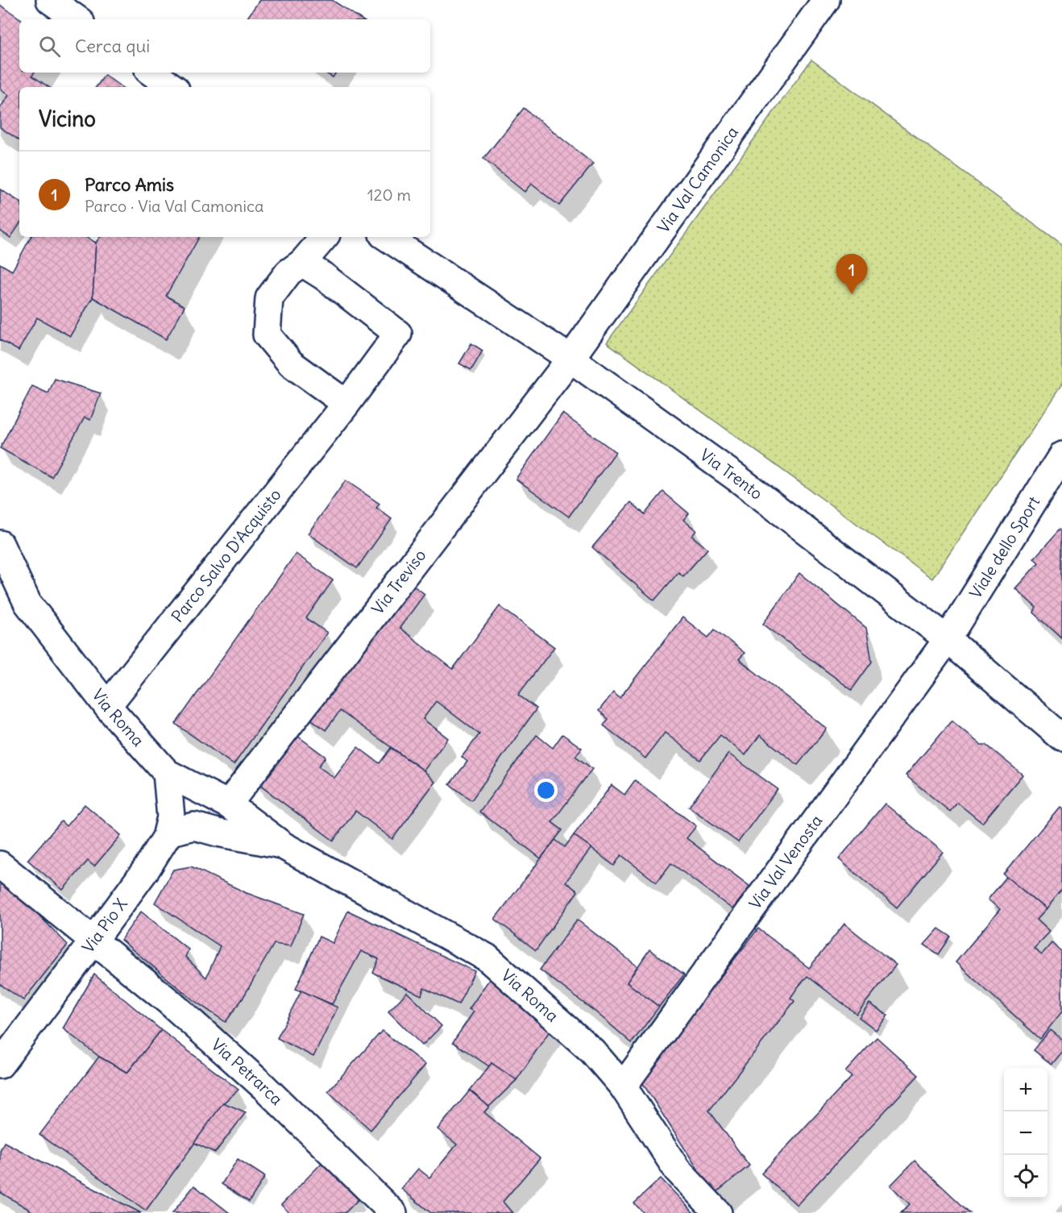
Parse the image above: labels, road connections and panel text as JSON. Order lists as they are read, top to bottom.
{
  "streets": {
    "street": [
      "Via Val Camonica",
      "Via Trento",
      "Viale dello Sport",
      "Parco Salvo D'Acquisto",
      "Via Treviso",
      "Via Roma",
      "Via Val Venosta",
      "Via Pio X",
      "Via Petrarca"
    ]
  },
  "crossings": [
    ["Via Val Camonica", "Via Trento"],
    ["Via Val Camonica", "Via Treviso"],
    ["Via Trento", "Viale dello Sport"],
    ["Via Trento", "Via Treviso"],
    ["Via Trento", "Via Val Venosta"],
    ["Viale dello Sport", "Via Val Venosta"],
    ["Parco Salvo D'Acquisto", "Via Roma"],
    ["Via Treviso", "Via Roma"],
    ["Via Roma", "Via Val Venosta"],
    ["Via Roma", "Via Pio X"],
    ["Via Pio X", "Via Petrarca"]
  ],
  "page": {
    "search": "Cerca qui",
    "heading": "Vicino",
    "list": [
      {
        "mark": "1",
        "name": "Parco Amis",
        "note": "Parco · Via Val Camonica",
        "value": "120 m"
      }
    ],
    "pins": "1",
    "map_buttons": ["+", "−"]
  }
}
